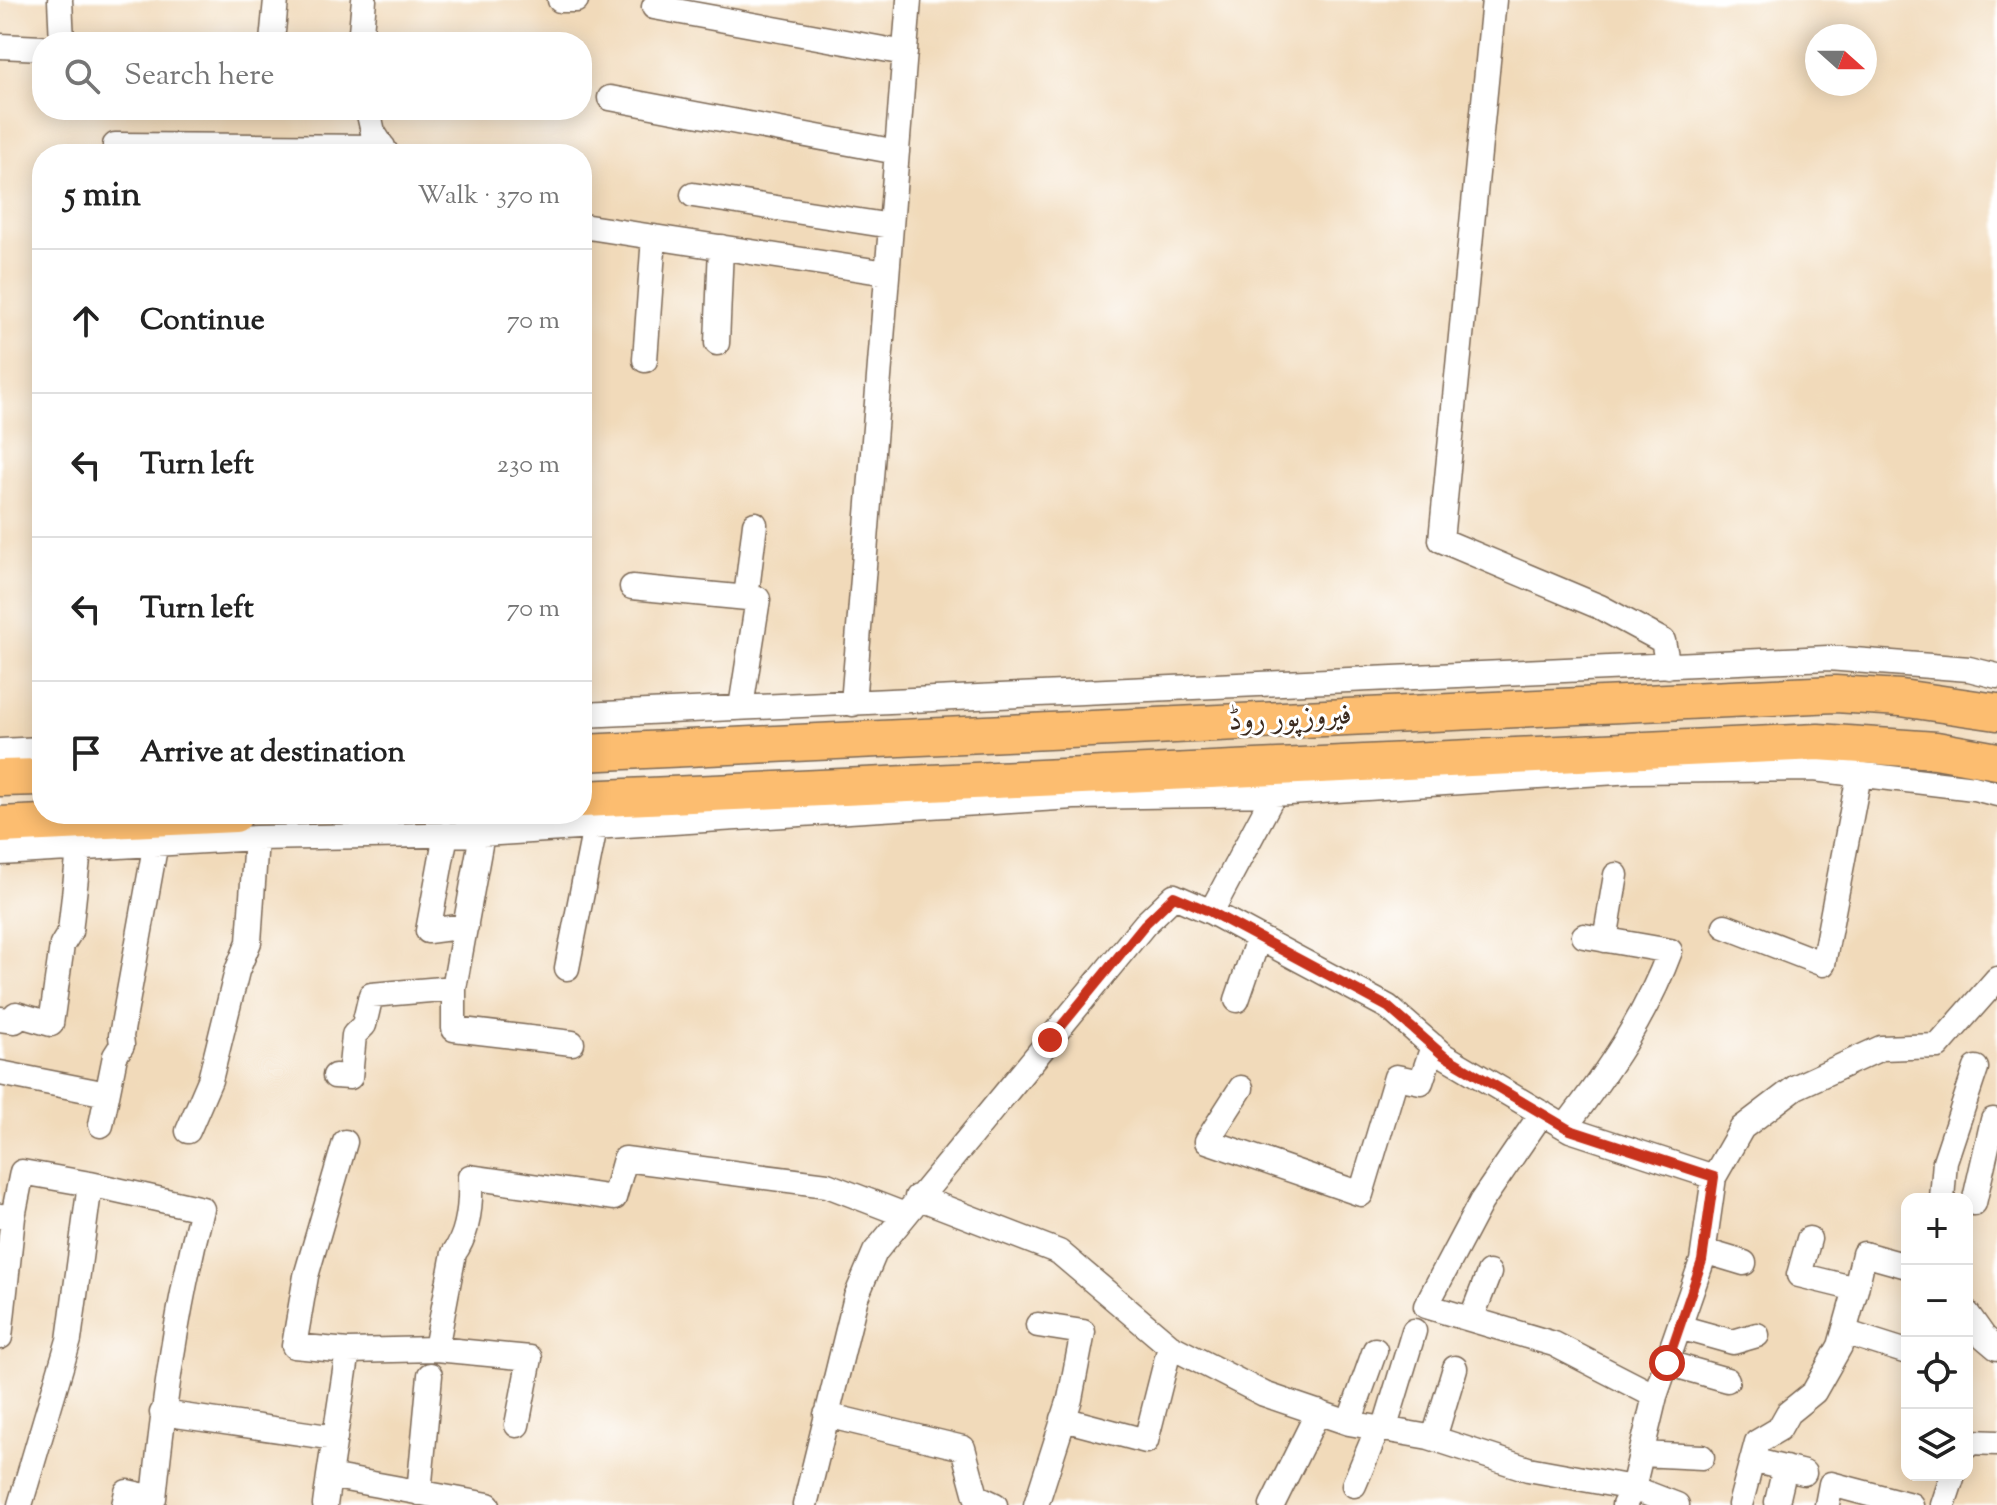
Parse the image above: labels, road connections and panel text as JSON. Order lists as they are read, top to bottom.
{
  "streets": {
    "highway": ["فیروزپور روڈ"]
  },
  "north": "right",
  "page": {
    "search": "Search here",
    "heading": ["5 min", "Walk · 370 m"],
    "list": [
      ["Continue", "70 m"],
      ["Turn left", "230 m"],
      ["Turn left", "70 m"],
      "Arrive at destination"
    ],
    "map_buttons": ["+", "−"]
  }
}
